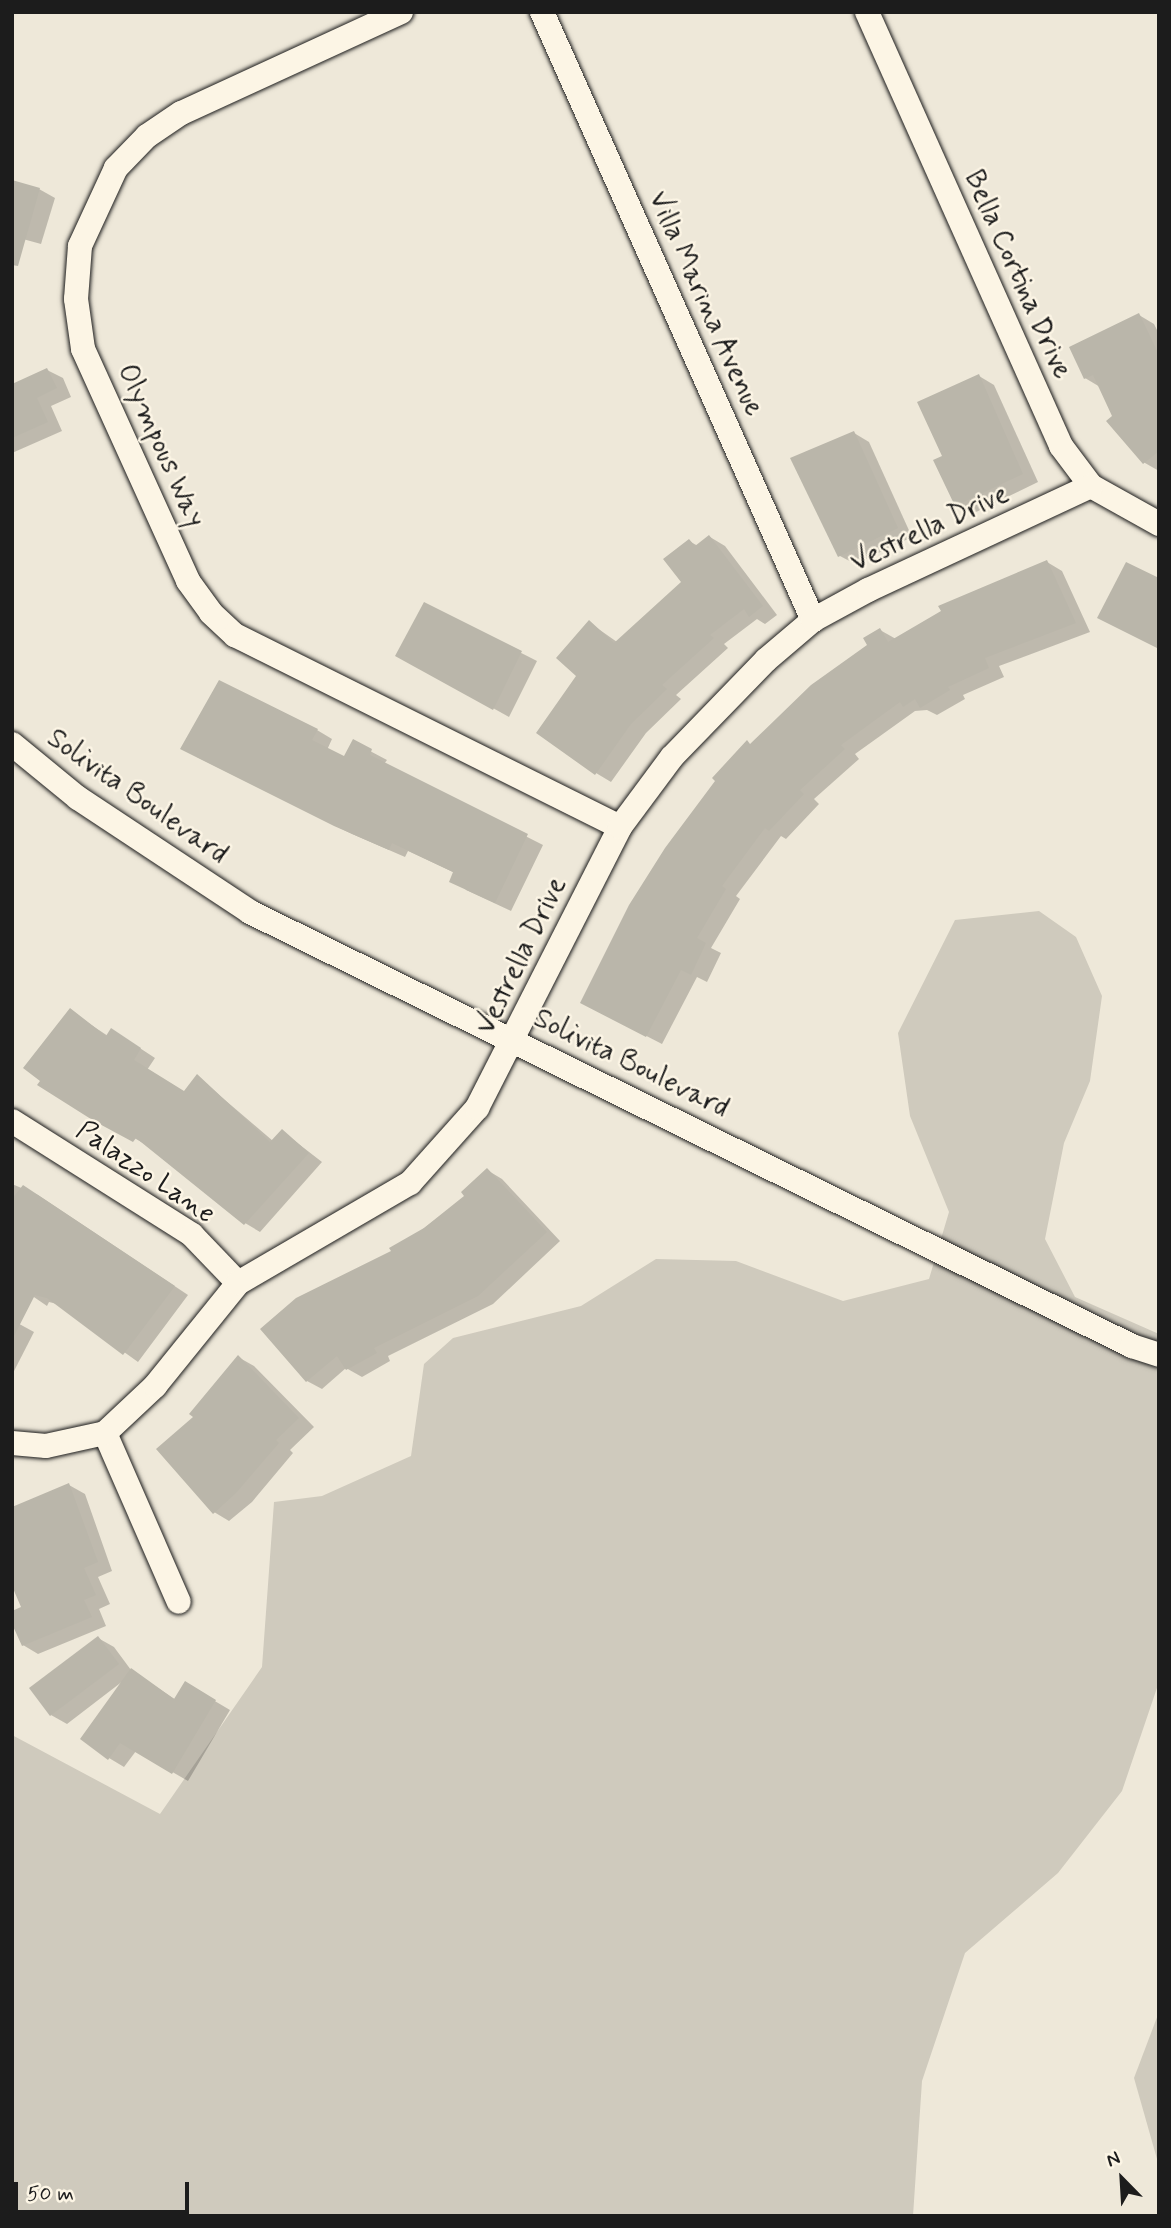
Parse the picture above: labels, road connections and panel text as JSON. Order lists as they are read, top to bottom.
{
  "streets": {
    "street": [
      "Bella Cortina Drive",
      "Villa Marina Avenue",
      "Olympous Way",
      "Vestrella Drive",
      "Solivita Boulevard",
      "Palazzo Lane"
    ]
  },
  "crossings": [
    ["Bella Cortina Drive", "Vestrella Drive"],
    ["Villa Marina Avenue", "Vestrella Drive"],
    ["Olympous Way", "Vestrella Drive"],
    ["Vestrella Drive", "Solivita Boulevard"],
    ["Vestrella Drive", "Palazzo Lane"]
  ],
  "scale_bar": "50 m",
  "north": "top left"
}
